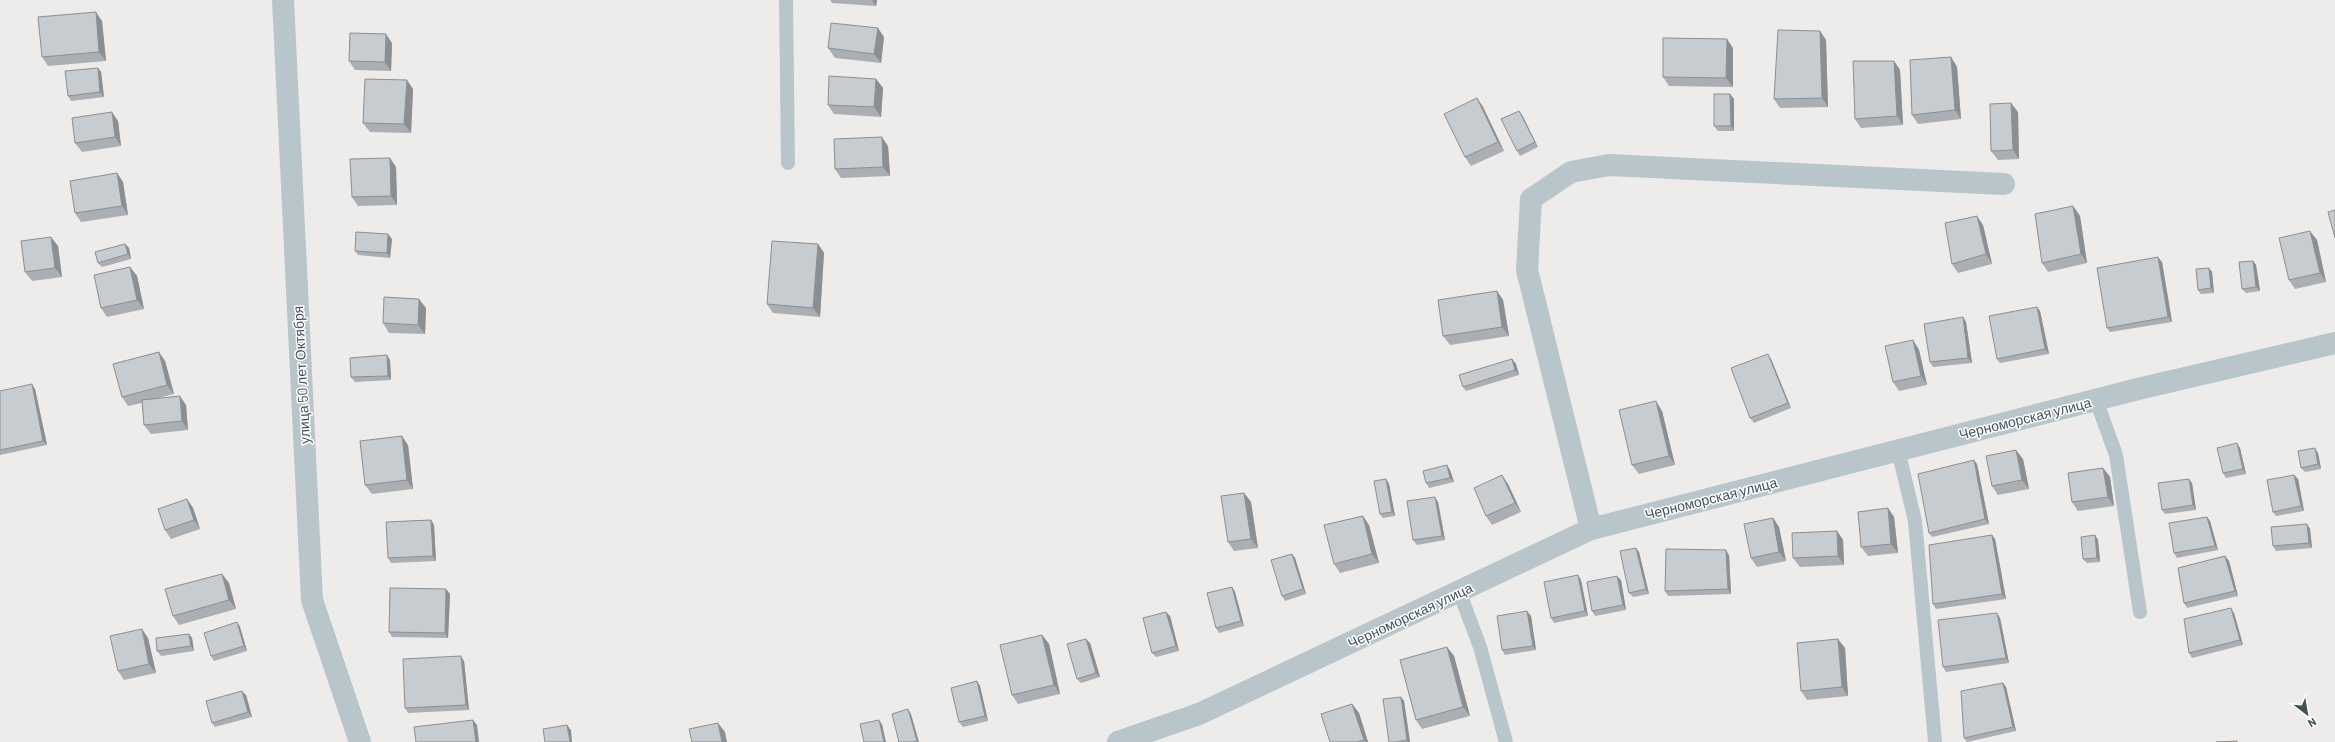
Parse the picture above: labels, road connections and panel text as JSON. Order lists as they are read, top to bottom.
{
  "streets": {
    "street": ["улица 50 лет Октября", "Черноморская улица"]
  },
  "north": "bottom right"
}
